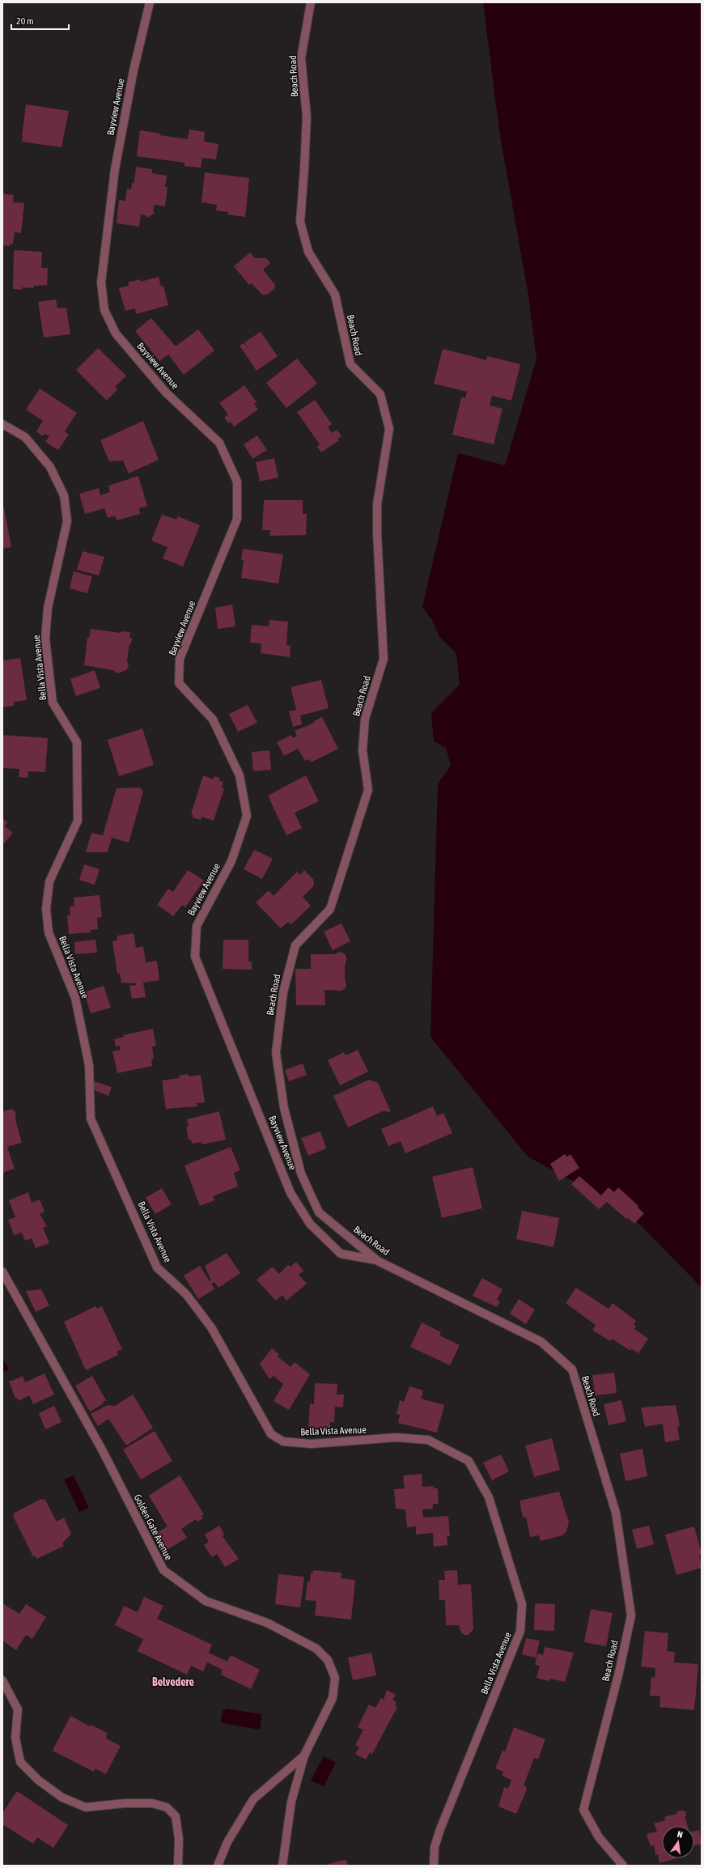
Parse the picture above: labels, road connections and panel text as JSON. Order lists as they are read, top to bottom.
{
  "streets": {
    "street": [
      "Beach Road",
      "Bayview Avenue",
      "Bella Vista Avenue",
      "Golden Gate Avenue"
    ]
  },
  "crossings": [
    ["Beach Road", "Bayview Avenue"]
  ],
  "districts": ["Belvedere"],
  "scale_bar": "20 m",
  "north": "top"
}
